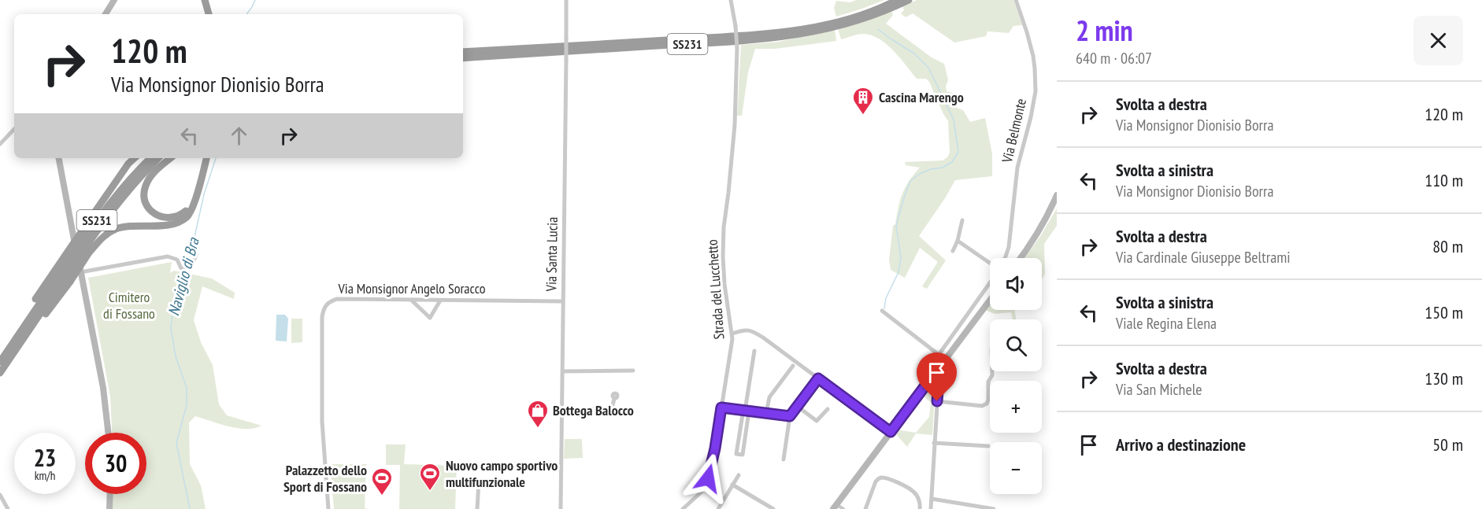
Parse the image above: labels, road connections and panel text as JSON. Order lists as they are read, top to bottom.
{
  "streets": {
    "highway": ["SS231"],
    "street": [
      "Via Belmonte",
      "Via Santa Lucia",
      "Via Monsignor Angelo Soracco",
      "Strada del Lucchetto"
    ]
  },
  "crossings": [
    ["Via Santa Lucia", "Via Monsignor Angelo Soracco"]
  ],
  "water": ["Naviglio di Bra"],
  "parks": ["Cimitero di Fossano"],
  "places": {
    "building": ["Cascina Marengo"],
    "shop": ["Bottega Balocco"],
    "sports": ["Nuovo campo sportivo multifunzionale", "Palazzetto dello Sport di Fossano"]
  },
  "page": {
    "heading": ["2 min", "640 m · 06:07"],
    "turn": ["120 m", "Via Monsignor Dionisio Borra"],
    "list": [
      {
        "name": "Svolta a destra",
        "note": "Via Monsignor Dionisio Borra",
        "value": "120 m"
      },
      {
        "name": "Svolta a sinistra",
        "note": "Via Monsignor Dionisio Borra",
        "value": "110 m"
      },
      {
        "name": "Svolta a destra",
        "note": "Via Cardinale Giuseppe Beltrami",
        "value": "80 m"
      },
      {
        "name": "Svolta a sinistra",
        "note": "Viale Regina Elena",
        "value": "150 m"
      },
      {
        "name": "Svolta a destra",
        "note": "Via San Michele",
        "value": "130 m"
      },
      {
        "name": "Arrivo a destinazione",
        "value": "50 m"
      }
    ],
    "map_buttons": ["+", "−"],
    "speed": "23 km/h",
    "limit": "30"
  }
}
